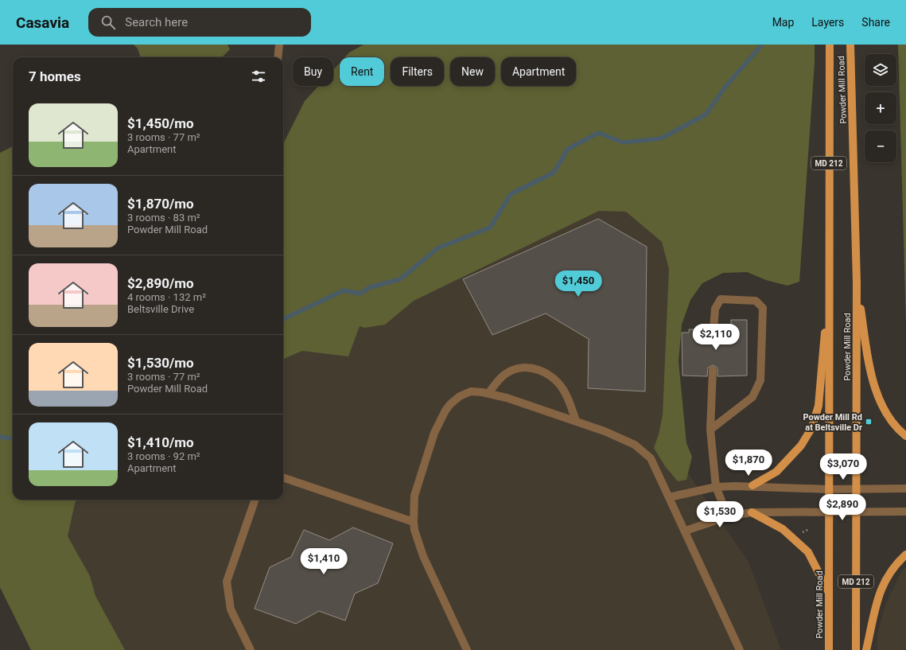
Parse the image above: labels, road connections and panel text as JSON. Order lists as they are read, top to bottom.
{
  "streets": {
    "main road": ["Powder Mill Road", "MD 212"]
  },
  "places": {
    "transit": ["Powder Mill Rd at Beltsville Dr"]
  },
  "page": {
    "header": "Casavia",
    "search": "Search here",
    "nav": ["Map", "Layers", "Share"],
    "map_buttons": ["+", "−"],
    "chip": [
      "Buy",
      "Rent",
      "Filters",
      "New",
      "Apartment"
    ],
    "heading": "7 homes",
    "list": [
      {
        "name": "$1,450/mo",
        "note": "3 rooms · 77 m² · Apartment"
      },
      {
        "name": "$1,870/mo",
        "note": "3 rooms · 83 m² · Powder Mill Road"
      },
      {
        "name": "$2,890/mo",
        "note": "4 rooms · 132 m² · Beltsville Drive"
      },
      {
        "name": "$1,530/mo",
        "note": "3 rooms · 77 m² · Powder Mill Road"
      },
      {
        "name": "$1,410/mo",
        "note": "3 rooms · 92 m² · Apartment"
      }
    ],
    "price": [
      "$1,450",
      "$2,110",
      "$1,870",
      "$3,070",
      "$2,890",
      "$1,530",
      "$1,410"
    ]
  }
}
